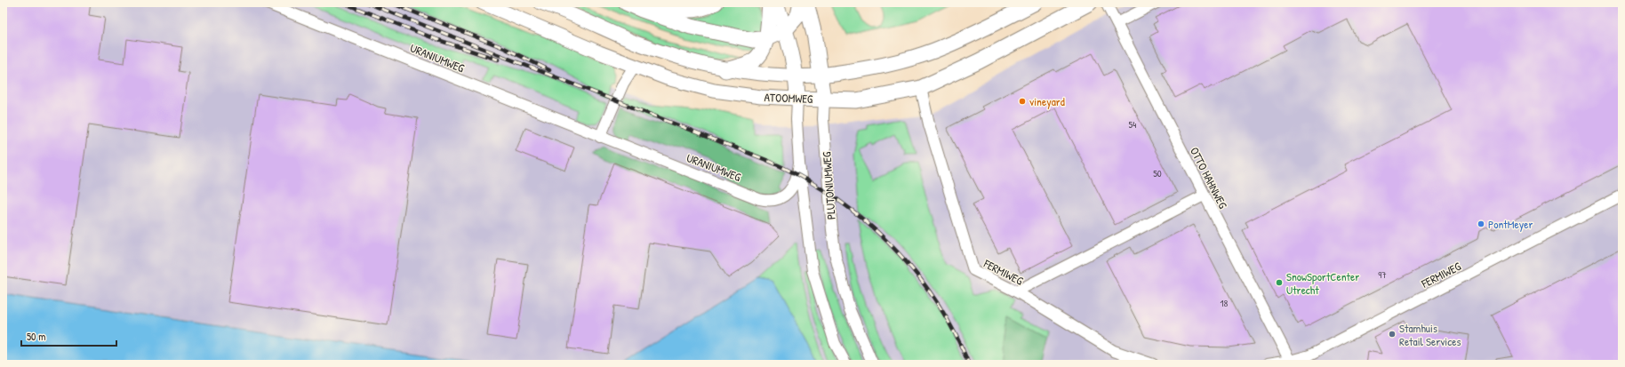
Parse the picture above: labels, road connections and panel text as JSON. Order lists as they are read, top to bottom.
{
  "streets": {
    "main road": ["ATOOMWEG", "PLUTONIUMWEG"],
    "street": ["URANIUMWEG", "OTTO HAHNWEG", "FERMIWEG"]
  },
  "crossings": [
    ["ATOOMWEG", "PLUTONIUMWEG"],
    ["ATOOMWEG", "FERMIWEG"],
    ["OTTO HAHNWEG", "FERMIWEG"]
  ],
  "places": [
    "vineyard",
    "PontMeyer",
    "SnowSportCenter Utrecht",
    "Stamhuis Retail Services"
  ],
  "house_numbers": [
    "54",
    "50",
    "97",
    "18"
  ],
  "scale_bar": "50 m"
}
